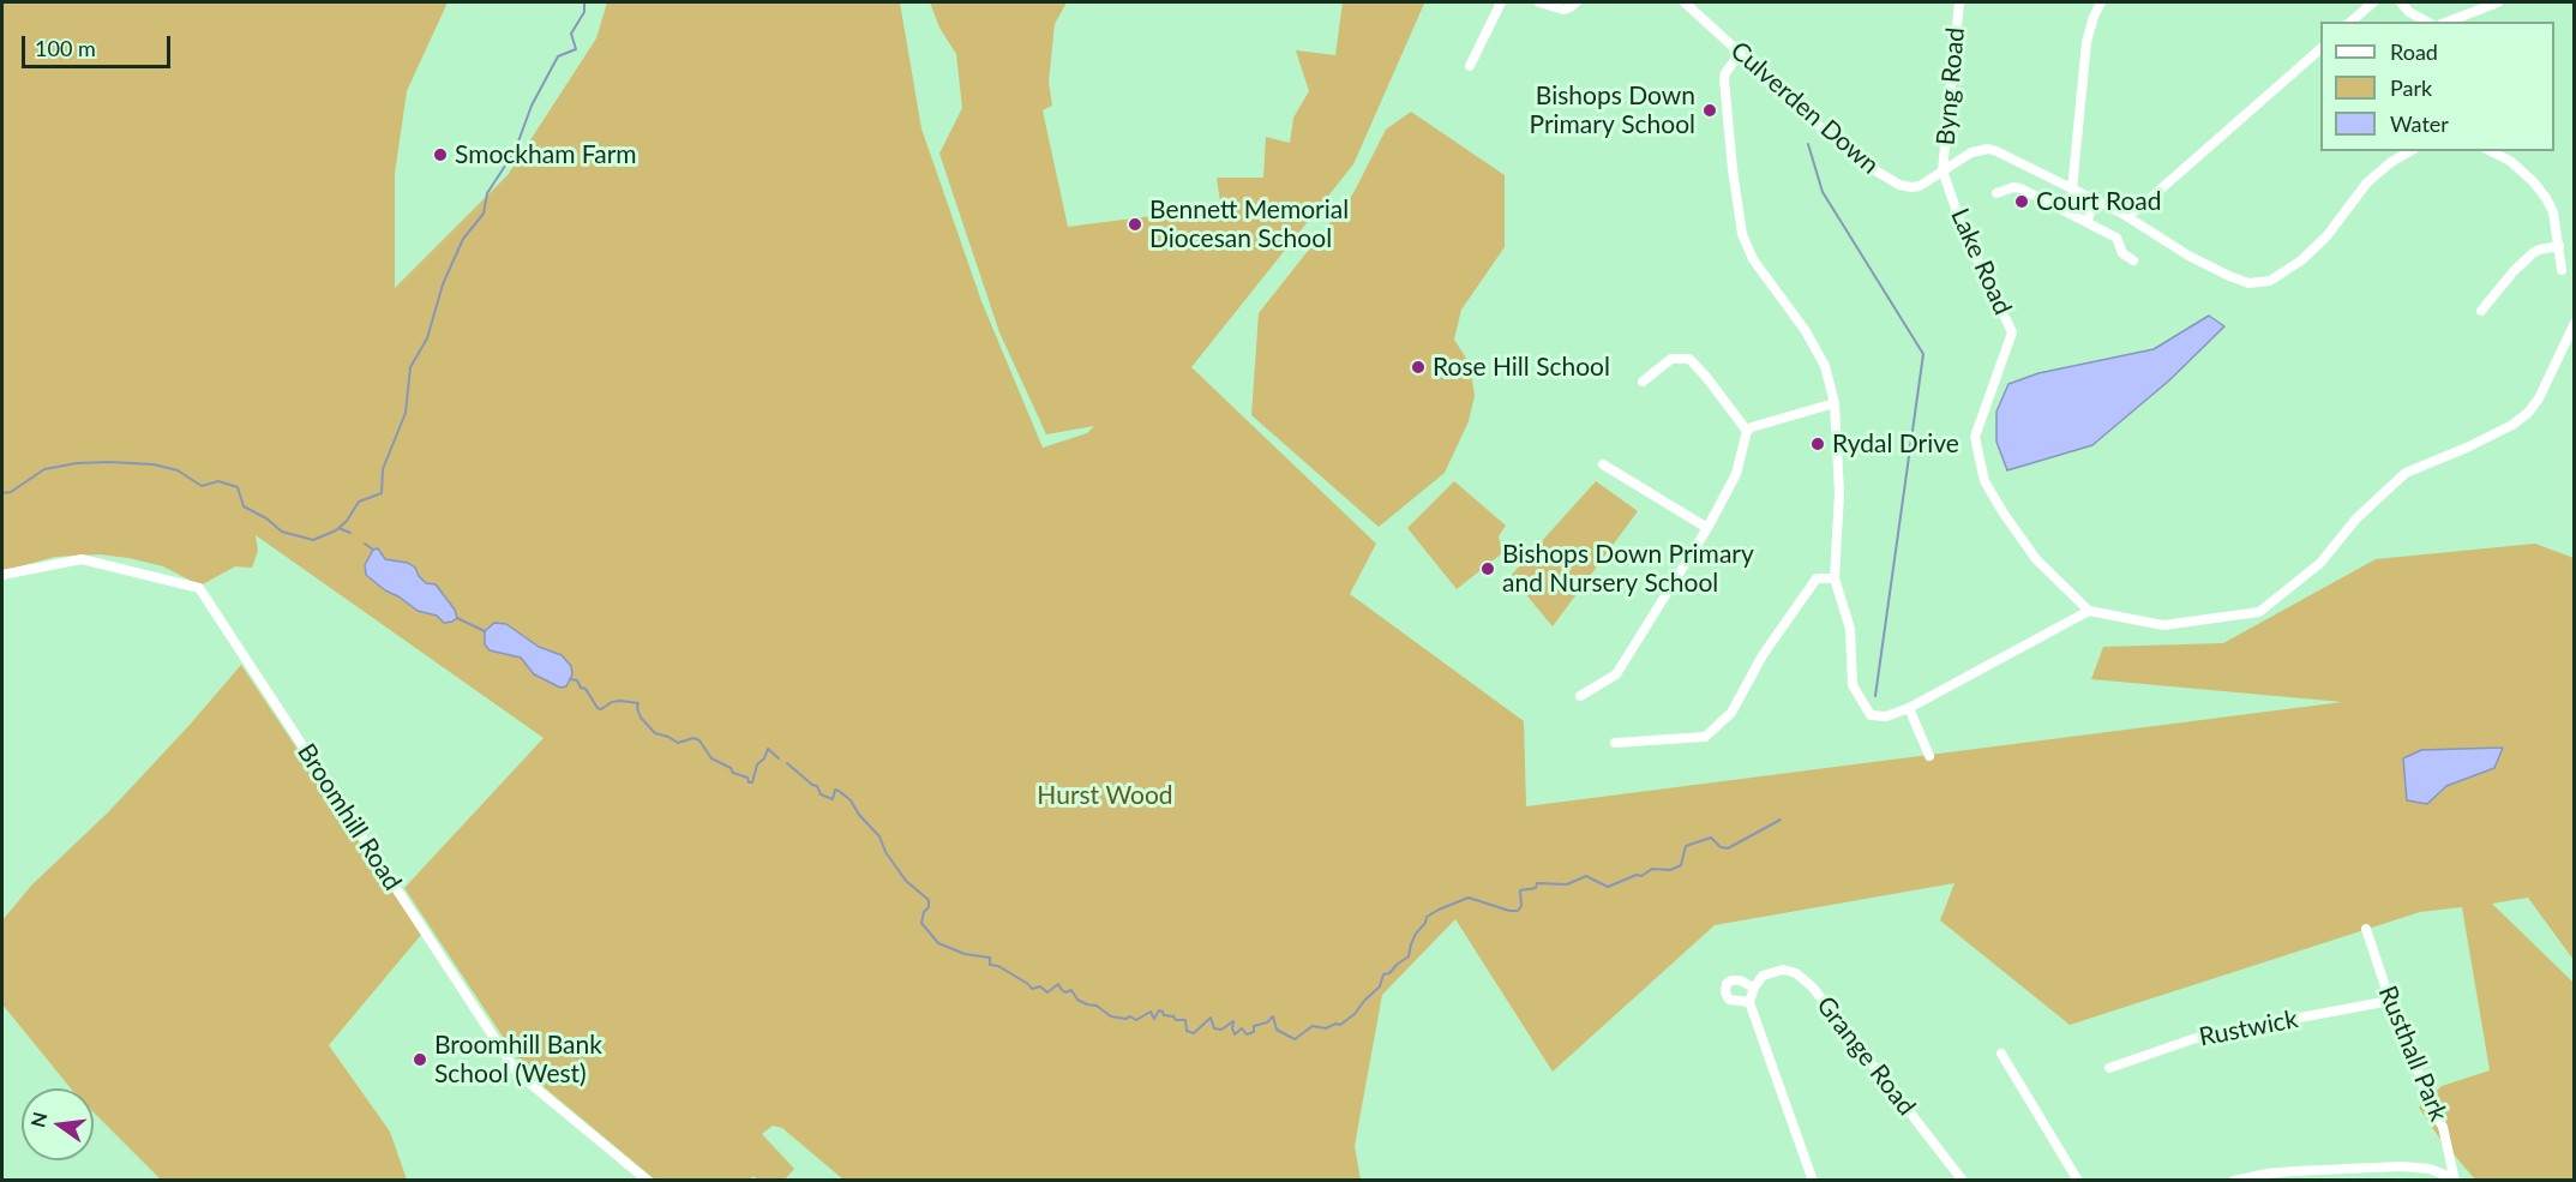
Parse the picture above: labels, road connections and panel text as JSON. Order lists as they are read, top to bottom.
{
  "streets": {
    "street": [
      "Byng Road",
      "Culverden Down",
      "Lake Road",
      "Broomhill Road",
      "Rustwick",
      "Rusthall Park",
      "Grange Road"
    ]
  },
  "crossings": [
    ["Byng Road", "Culverden Down"],
    ["Byng Road", "Lake Road"],
    ["Culverden Down", "Lake Road"],
    ["Rustwick", "Rusthall Park"]
  ],
  "parks": ["Hurst Wood"],
  "places": [
    "Bishops Down Primary School",
    "Smockham Farm",
    "Court Road",
    "Bennett Memorial Diocesan School",
    "Rose Hill School",
    "Rydal Drive",
    "Bishops Down Primary and Nursery School",
    "Broomhill Bank School (West)"
  ],
  "legend": ["Road", "Park", "Water"],
  "scale_bar": "100 m",
  "north": "left"
}
